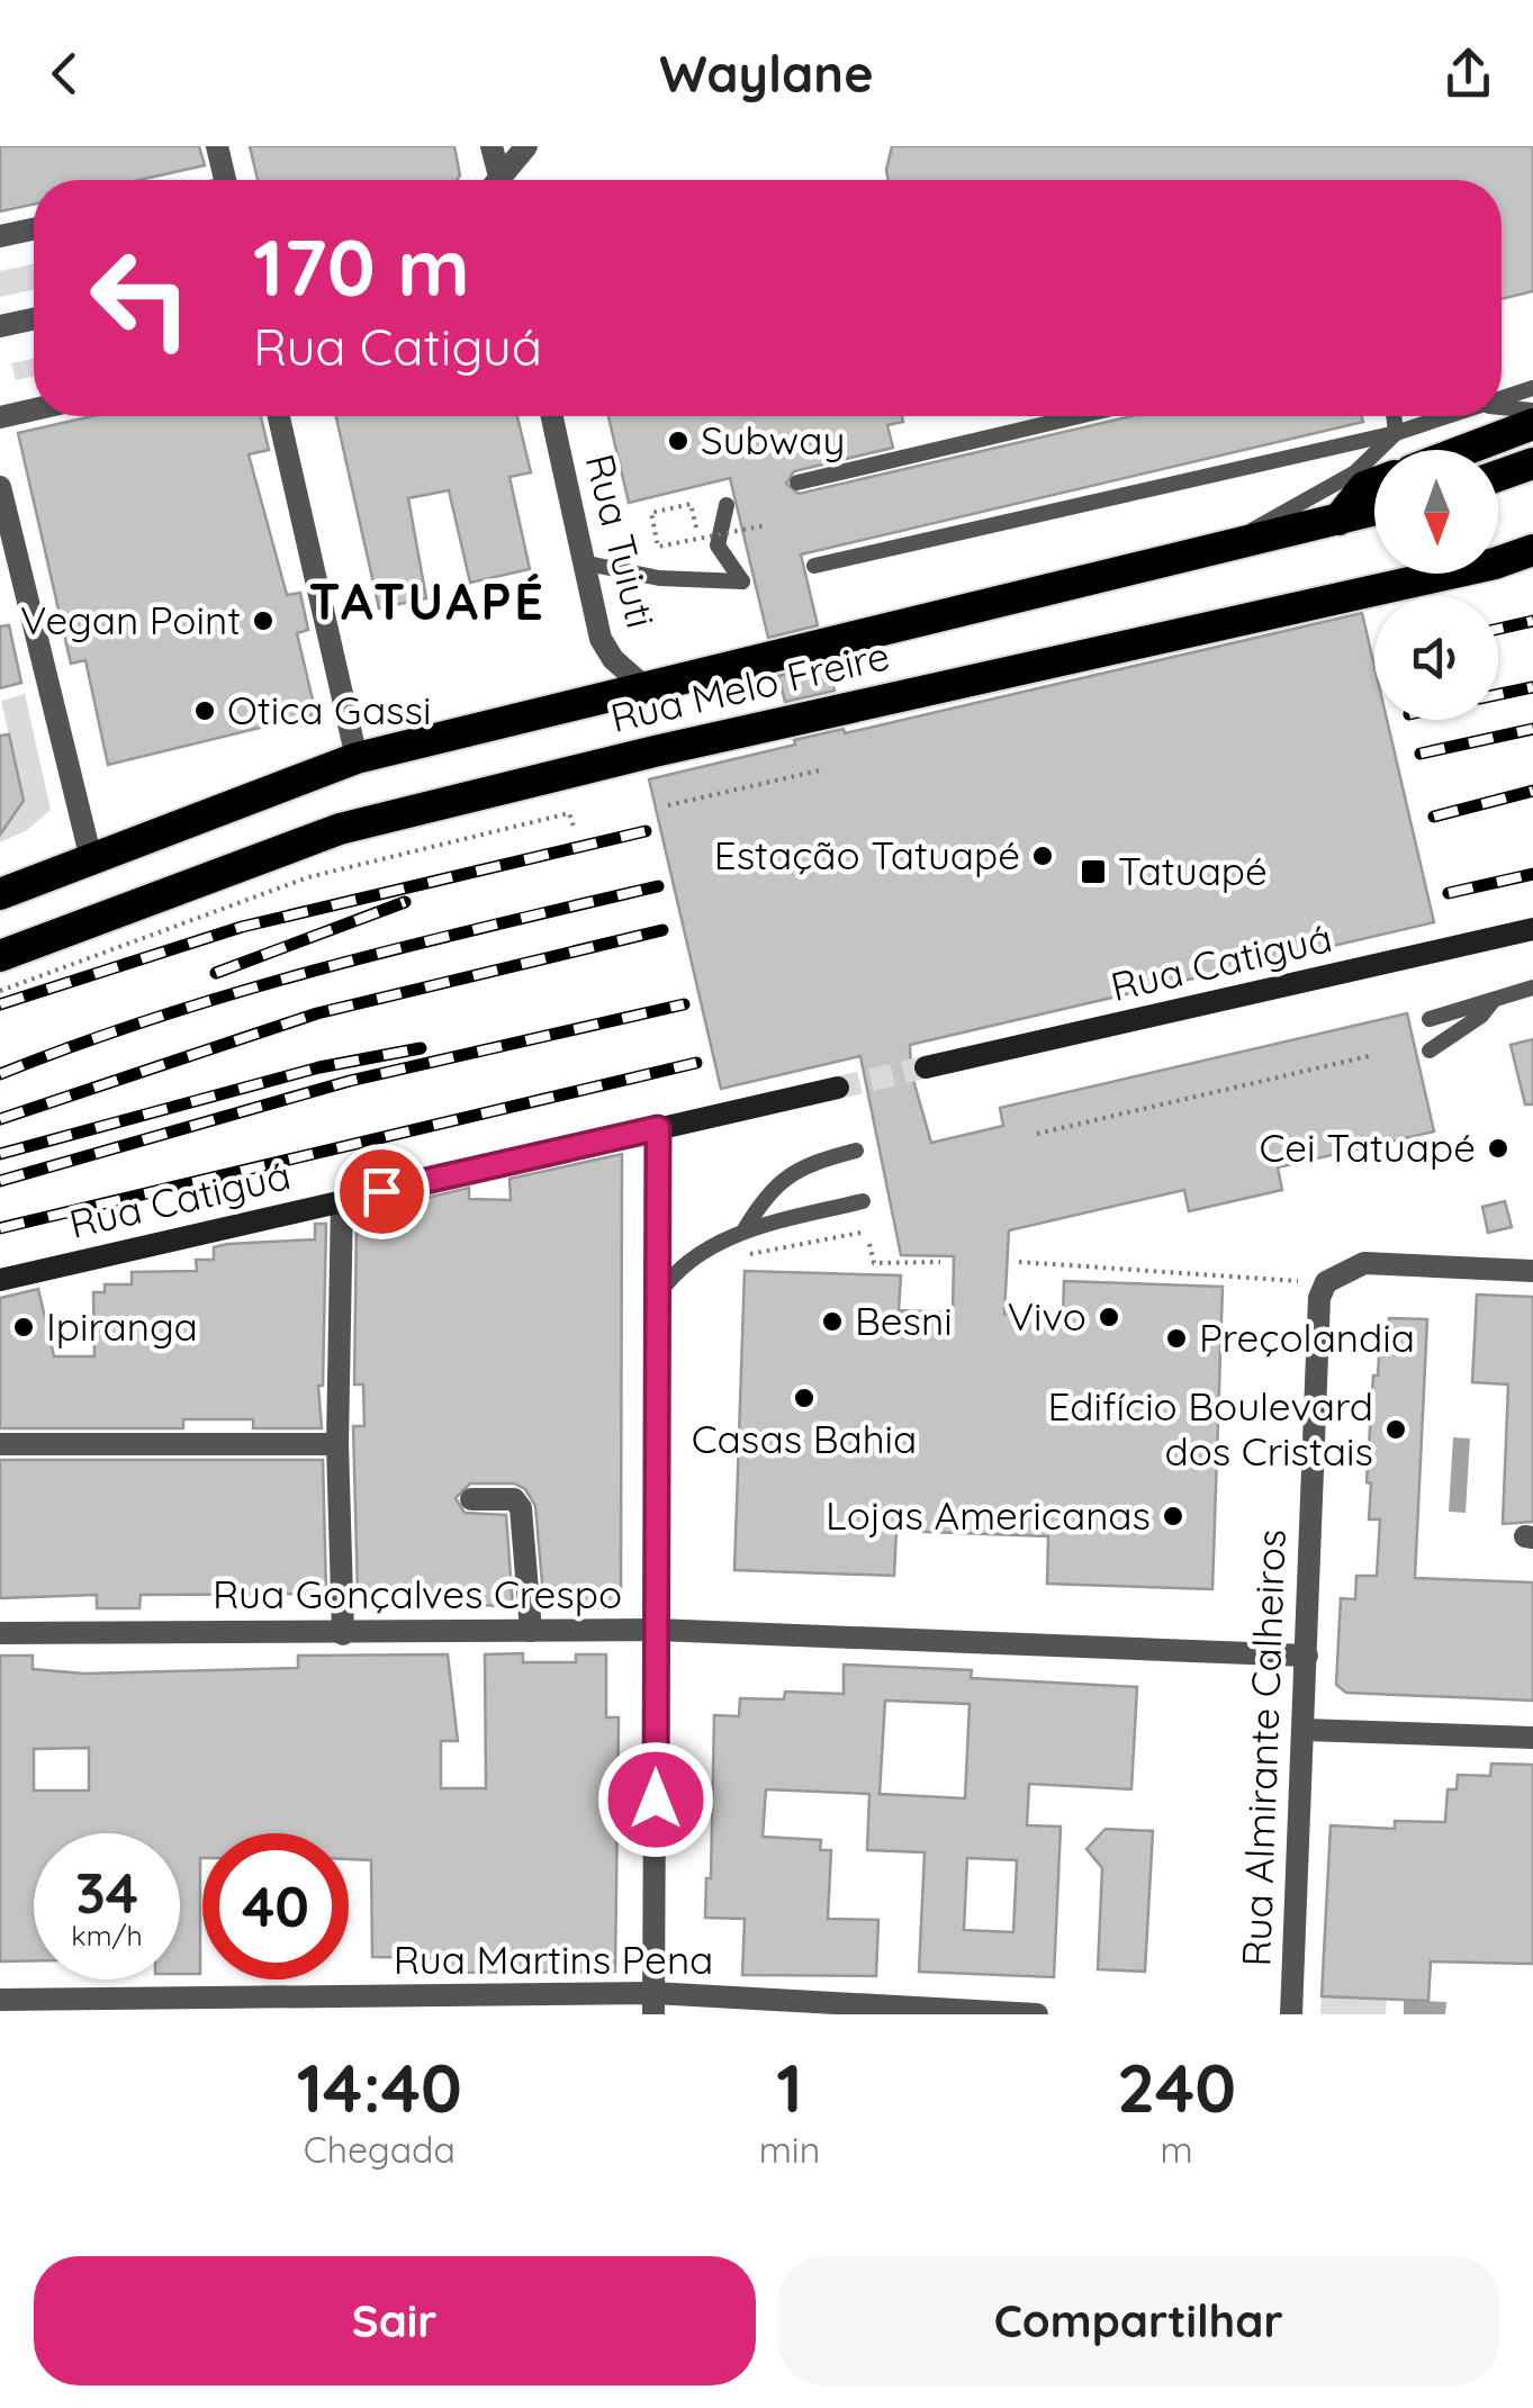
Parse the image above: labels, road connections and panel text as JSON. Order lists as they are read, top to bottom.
{
  "streets": {
    "highway": ["Rua Melo Freire"],
    "main road": ["Rua Catiguá"],
    "street": [
      "Rua Tuiuti",
      "Rua Gonçalves Crespo",
      "Rua Almirante Calheiros",
      "Rua Martins Pena"
    ]
  },
  "crossings": [
    ["Rua Tuiuti", "Rua Melo Freire"],
    ["Rua Gonçalves Crespo", "Rua Almirante Calheiros"]
  ],
  "districts": ["TATUAPÉ"],
  "places": {
    "other": [
      "Subway",
      "Vegan Point",
      "Otica Gassi",
      "Estação Tatuapé",
      "Cei Tatuapé",
      "Vivo",
      "Besni",
      "Ipiranga",
      "Preçolandia",
      "Casas Bahia",
      "Edifício Boulevard dos Cristais",
      "Lojas Americanas"
    ],
    "transit": ["Tatuapé"]
  },
  "north": "bottom",
  "page": {
    "header": "Waylane",
    "turn": ["170 m", "Rua Catiguá"],
    "speed": "34 km/h",
    "limit": "40",
    "eta": [
      "14:40",
      "Chegada",
      "1",
      "min",
      "240",
      "m"
    ],
    "buttons": ["Sair", "Compartilhar"]
  }
}
